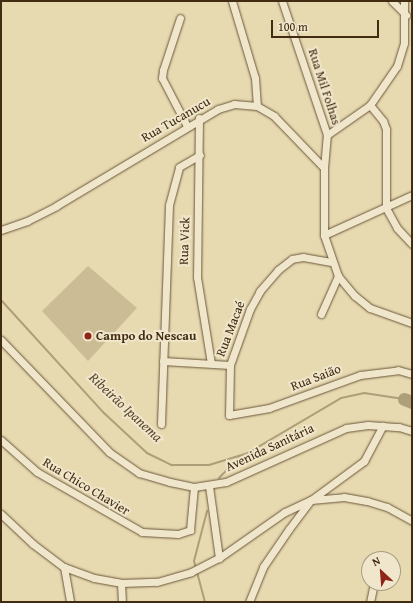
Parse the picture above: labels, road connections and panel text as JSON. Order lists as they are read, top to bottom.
{
  "streets": {
    "street": [
      "Rua Mil Folhas",
      "Rua Tucanucu",
      "Rua Vick",
      "Rua Macaé",
      "Rua Saião",
      "Avenida Sanitária",
      "Rua Chico Chavier"
    ]
  },
  "crossings": [
    ["Rua Tucanucu", "Rua Vick"],
    ["Rua Macaé", "Rua Saião"],
    ["Avenida Sanitária", "Rua Chico Chavier"]
  ],
  "water": ["Ribeirão Ipanema"],
  "places": ["Campo do Nescau"],
  "scale_bar": "100 m",
  "north": "top left"
}
